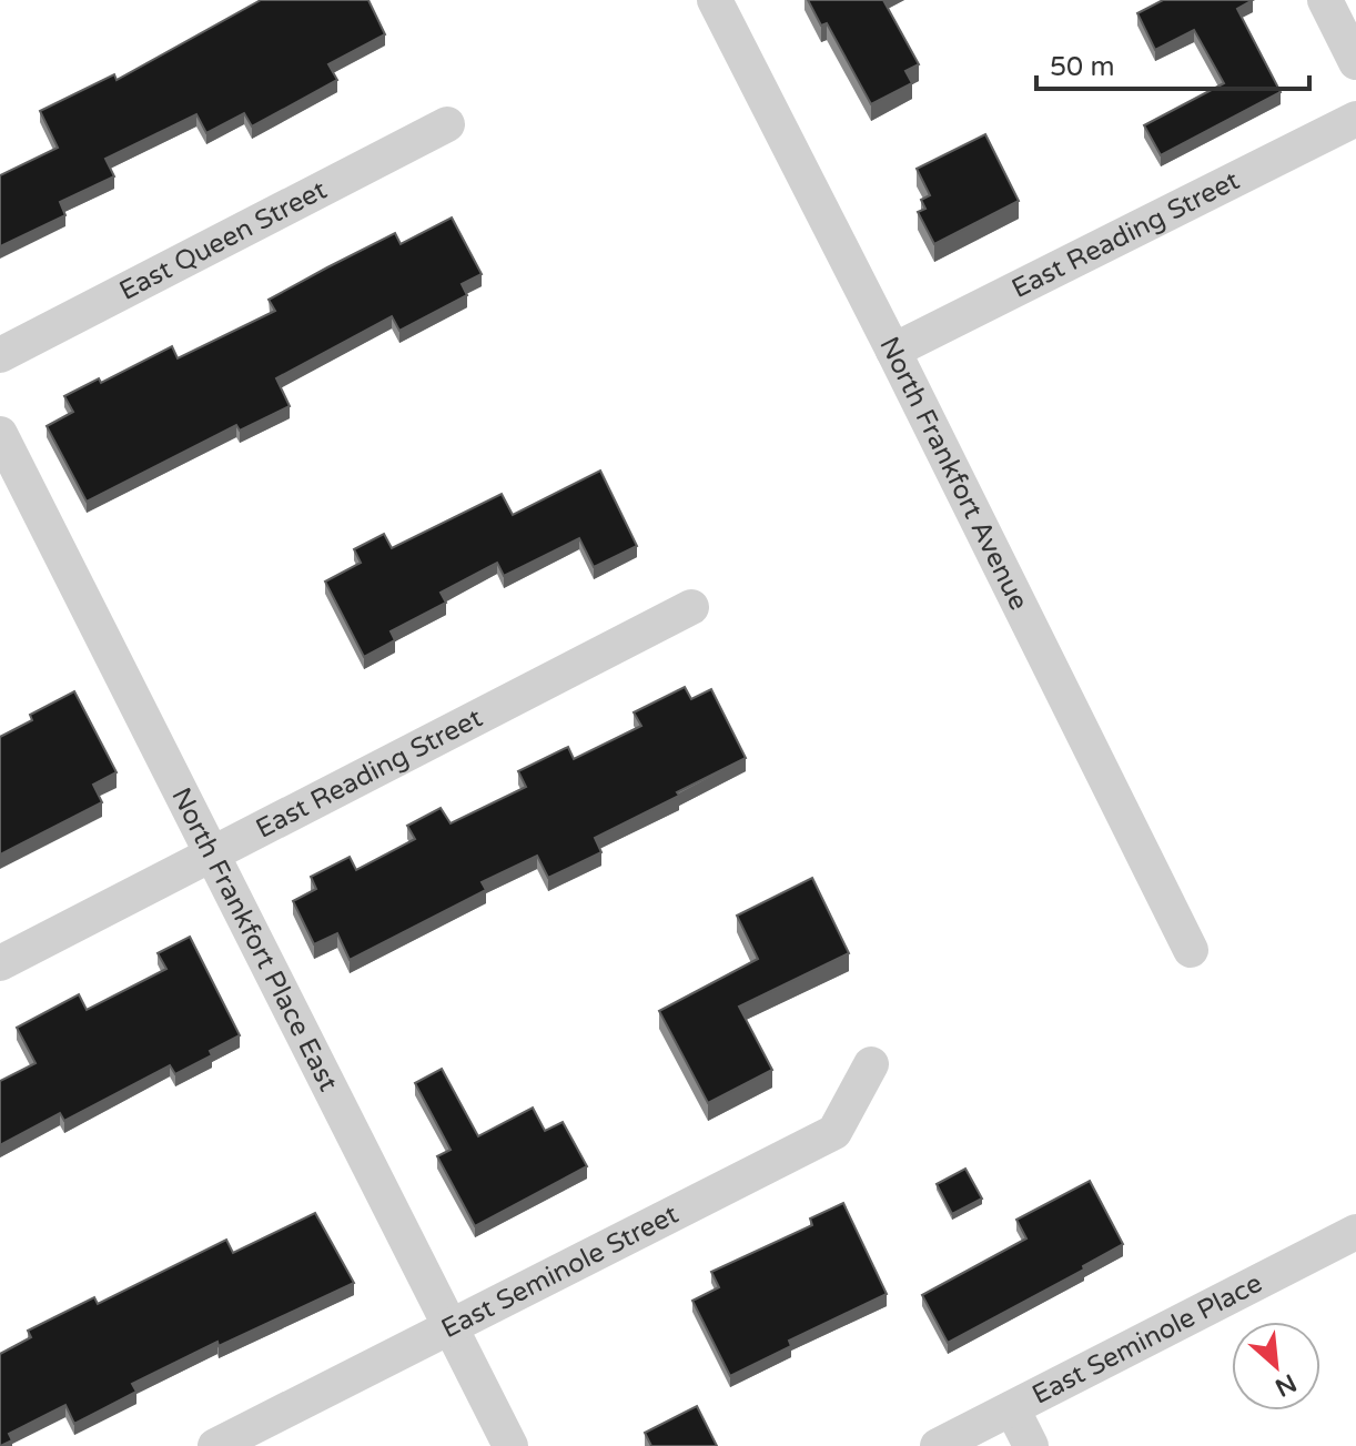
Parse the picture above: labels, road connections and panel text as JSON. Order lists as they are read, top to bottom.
{
  "streets": {
    "street": [
      "East Reading Street",
      "East Queen Street",
      "North Frankfort Avenue",
      "North Frankfort Place East",
      "East Seminole Street",
      "East Seminole Place"
    ]
  },
  "crossings": [
    ["East Reading Street", "North Frankfort Avenue"],
    ["East Reading Street", "North Frankfort Place East"],
    ["North Frankfort Place East", "East Seminole Street"]
  ],
  "scale_bar": "50 m",
  "north": "bottom right"
}
